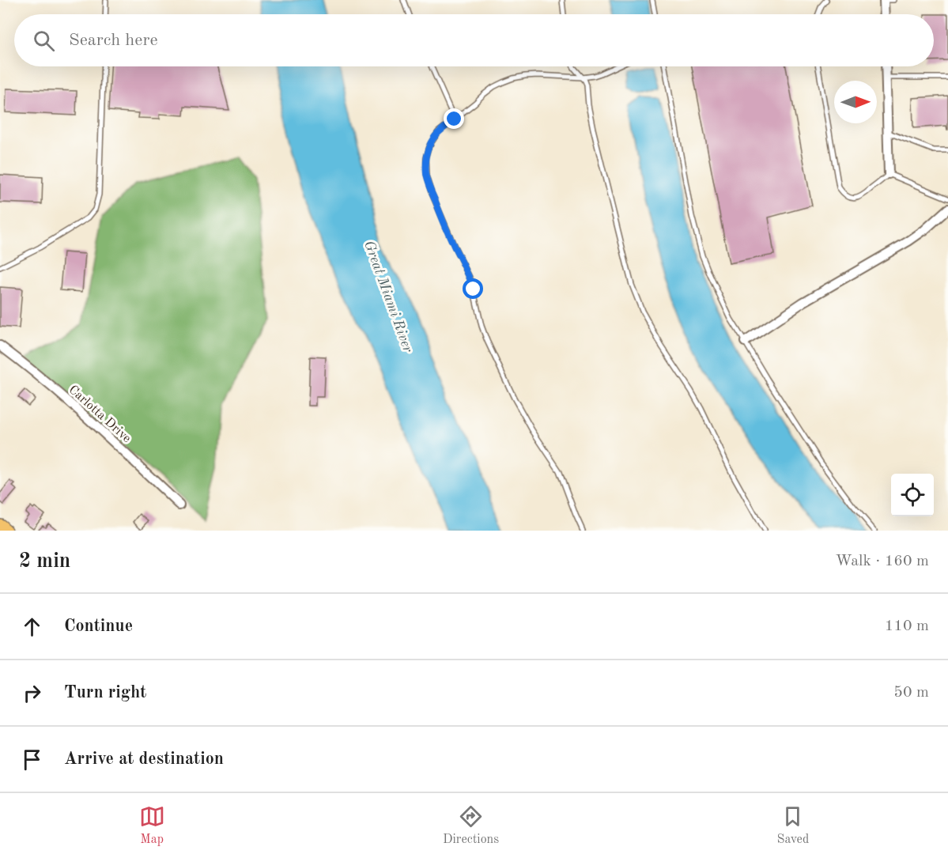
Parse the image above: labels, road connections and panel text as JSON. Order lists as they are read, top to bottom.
{
  "streets": {
    "street": ["Carlotta Drive"]
  },
  "water": ["Great Miami River"],
  "north": "right",
  "page": {
    "search": "Search here",
    "heading": ["2 min", "Walk · 160 m"],
    "list": [
      ["Continue", "110 m"],
      ["Turn right", "50 m"],
      "Arrive at destination"
    ],
    "nav": ["Map", "Directions", "Saved"]
  }
}
